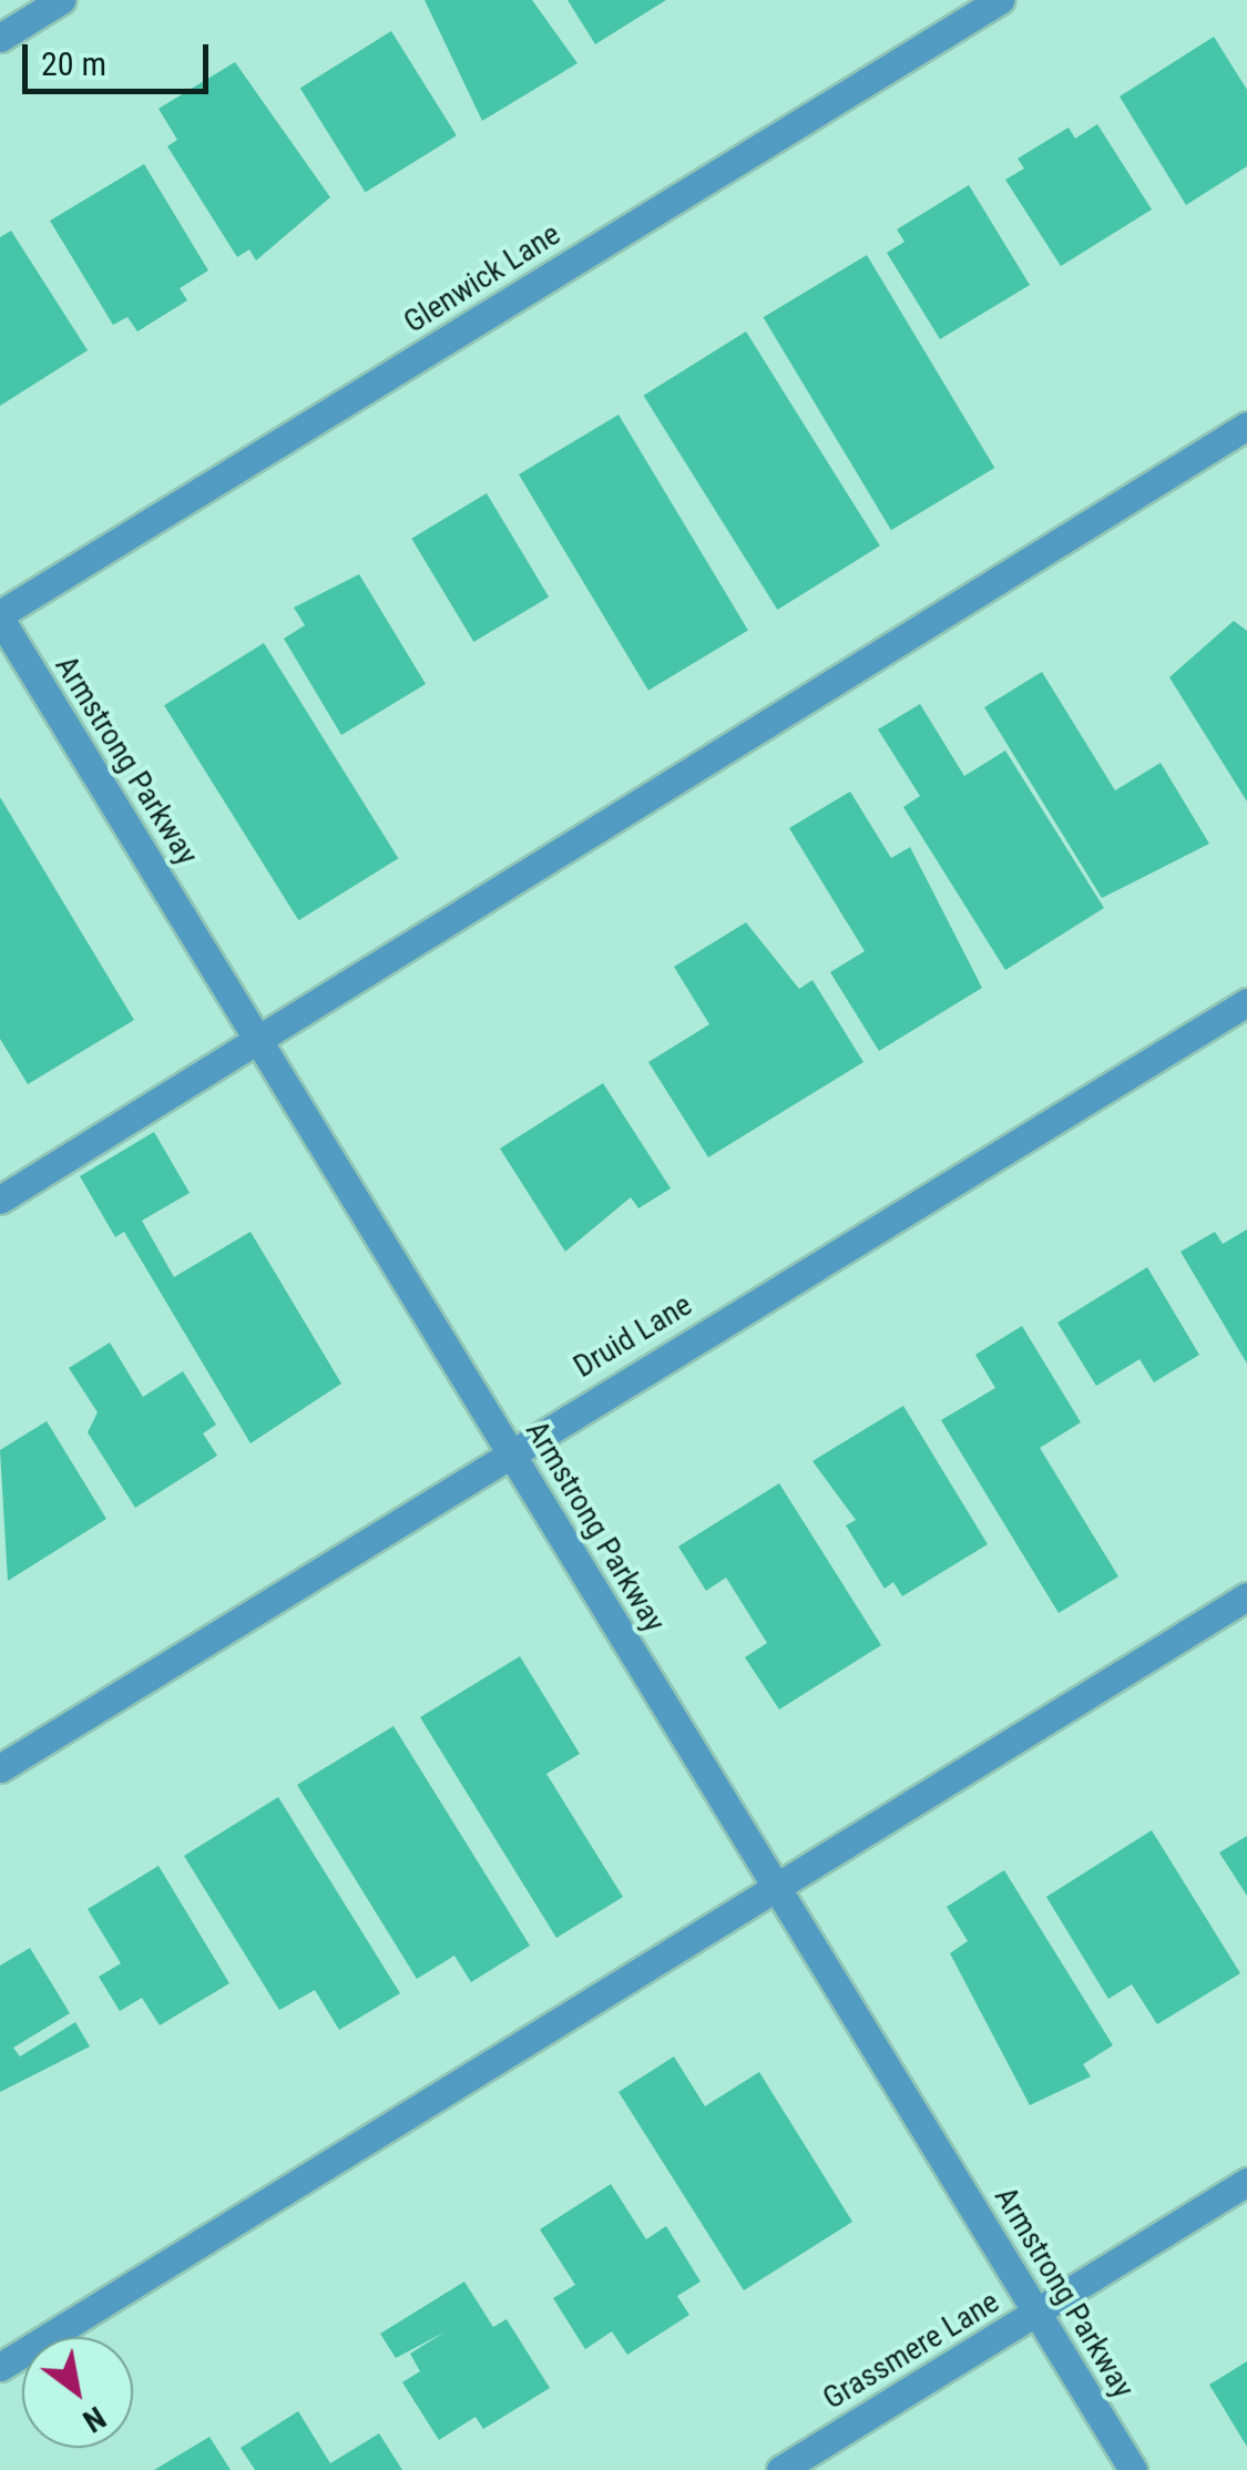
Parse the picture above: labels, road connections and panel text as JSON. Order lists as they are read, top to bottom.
{
  "streets": {
    "street": [
      "Glenwick Lane",
      "Armstrong Parkway",
      "Druid Lane",
      "Grassmere Lane"
    ]
  },
  "crossings": [
    ["Glenwick Lane", "Armstrong Parkway"],
    ["Armstrong Parkway", "Druid Lane"],
    ["Armstrong Parkway", "Grassmere Lane"]
  ],
  "scale_bar": "20 m",
  "north": "bottom right"
}
